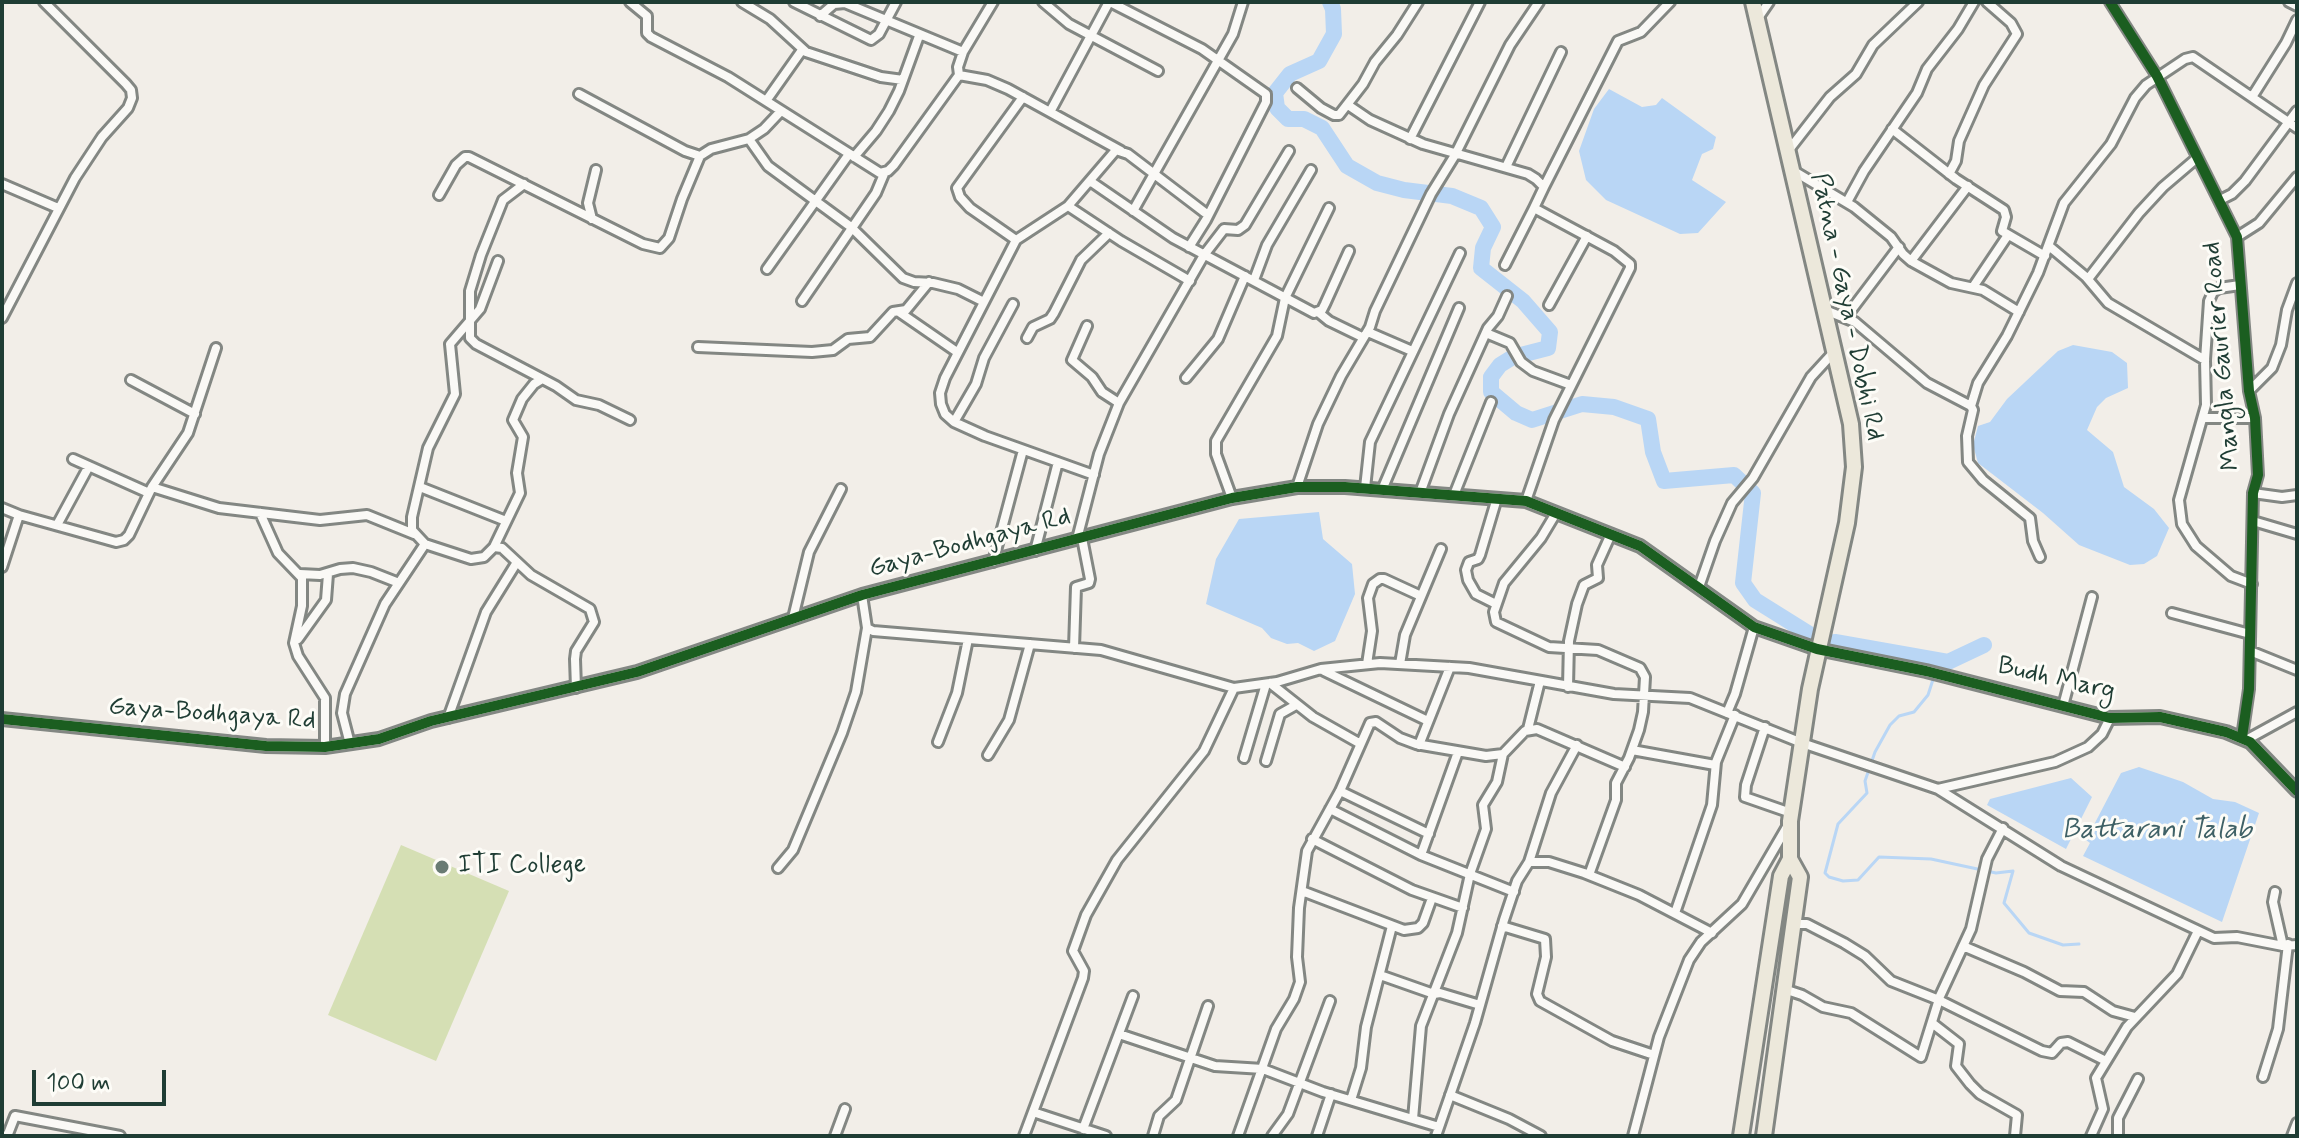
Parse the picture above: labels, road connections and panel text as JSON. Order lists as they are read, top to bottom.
{
  "streets": {
    "main road": ["Patna - Gaya - Dobhi Rd"],
    "street": ["Mangla Gaurier Road", "Gaya-Bodhgaya Rd", "Budh Marg"]
  },
  "crossings": [
    ["Patna - Gaya - Dobhi Rd", "Gaya-Bodhgaya Rd"],
    ["Mangla Gaurier Road", "Budh Marg"],
    ["Gaya-Bodhgaya Rd", "Budh Marg"]
  ],
  "water": ["Battarani Talab"],
  "places": ["ITI College"],
  "scale_bar": "100 m"
}
